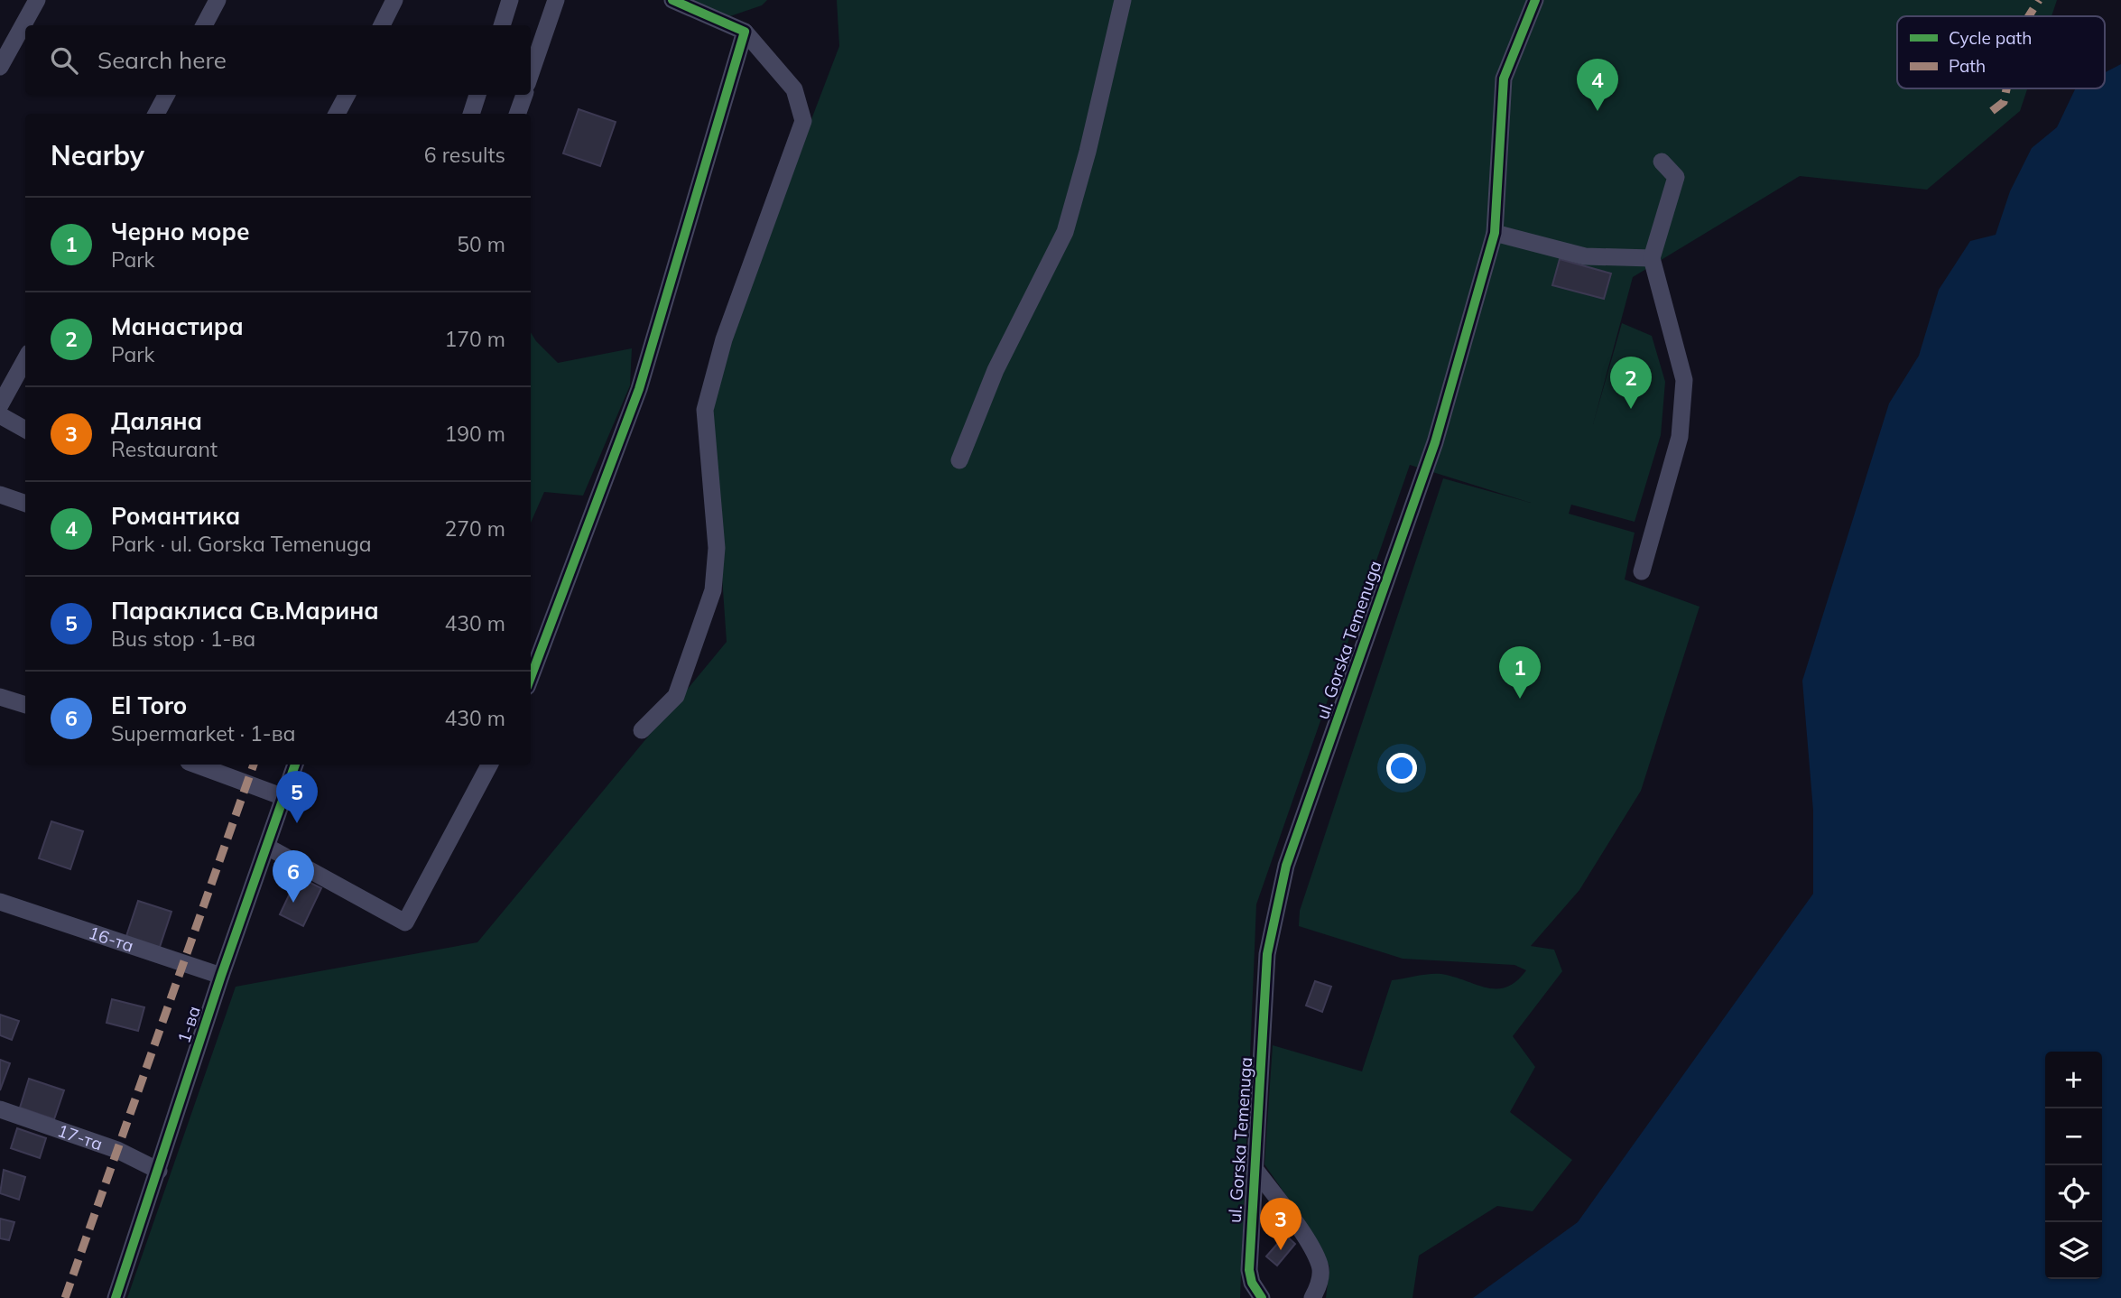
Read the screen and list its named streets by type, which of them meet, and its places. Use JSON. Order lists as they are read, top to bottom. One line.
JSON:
{"streets":{"street":["ul. Gorska Temenuga","16-та","1-ва","17-та"]},"crossings":[["16-та","1-ва"],["1-ва","17-та"]],"legend":["Cycle path","Path"],"page":{"search":"Search here","pins":["4","2","1","5","6","3"],"heading":["Nearby","6 results"],"list":[{"mark":"1","name":"Черно море","note":"Park","value":"50 m"},{"mark":"2","name":"Манастира","note":"Park","value":"170 m"},{"mark":"3","name":"Даляна","note":"Restaurant","value":"190 m"},{"mark":"4","name":"Романтика","note":"Park · ul. Gorska Temenuga","value":"270 m"},{"mark":"5","name":"Параклиса Св.Марина","note":"Bus stop · 1-ва","value":"430 m"},{"mark":"6","name":"El Toro","note":"Supermarket · 1-ва","value":"430 m"}],"map_buttons":["+","−"]}}
